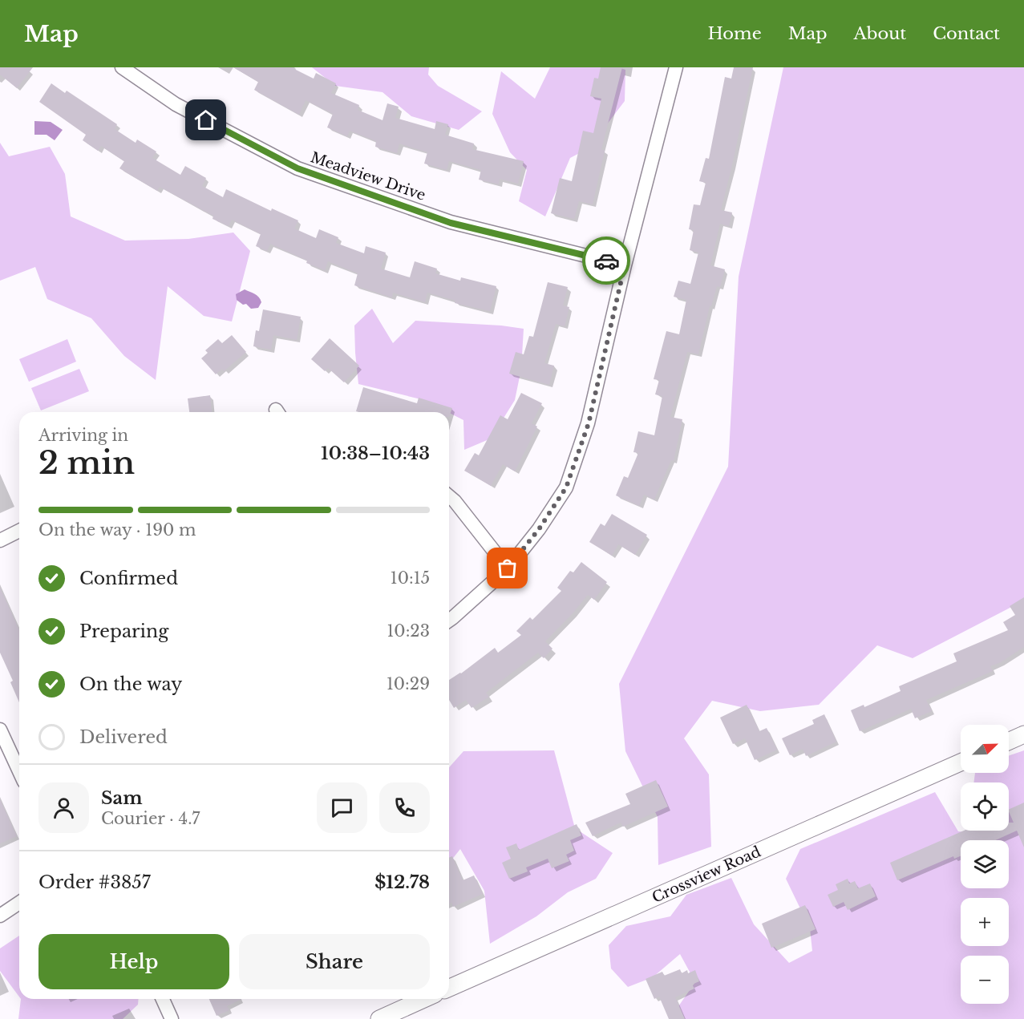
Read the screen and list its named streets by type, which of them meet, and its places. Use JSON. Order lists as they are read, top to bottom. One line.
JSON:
{"streets":{"street":["Meadview Drive","Crossview Road"]},"north":"top right","page":{"header":"Map","nav":["Home","Map","About","Contact"],"heading":["2 min","Arriving in","10:38–10:43"],"panel":["Sam","Courier · 4.7","Order #3857","$12.78"],"bar":"On the way · 190 m","list":[["Confirmed","10:15"],["Preparing","10:23"],["On the way","10:29"],"Delivered"],"map_buttons":["+","−"],"buttons":["Help","Share"]}}
